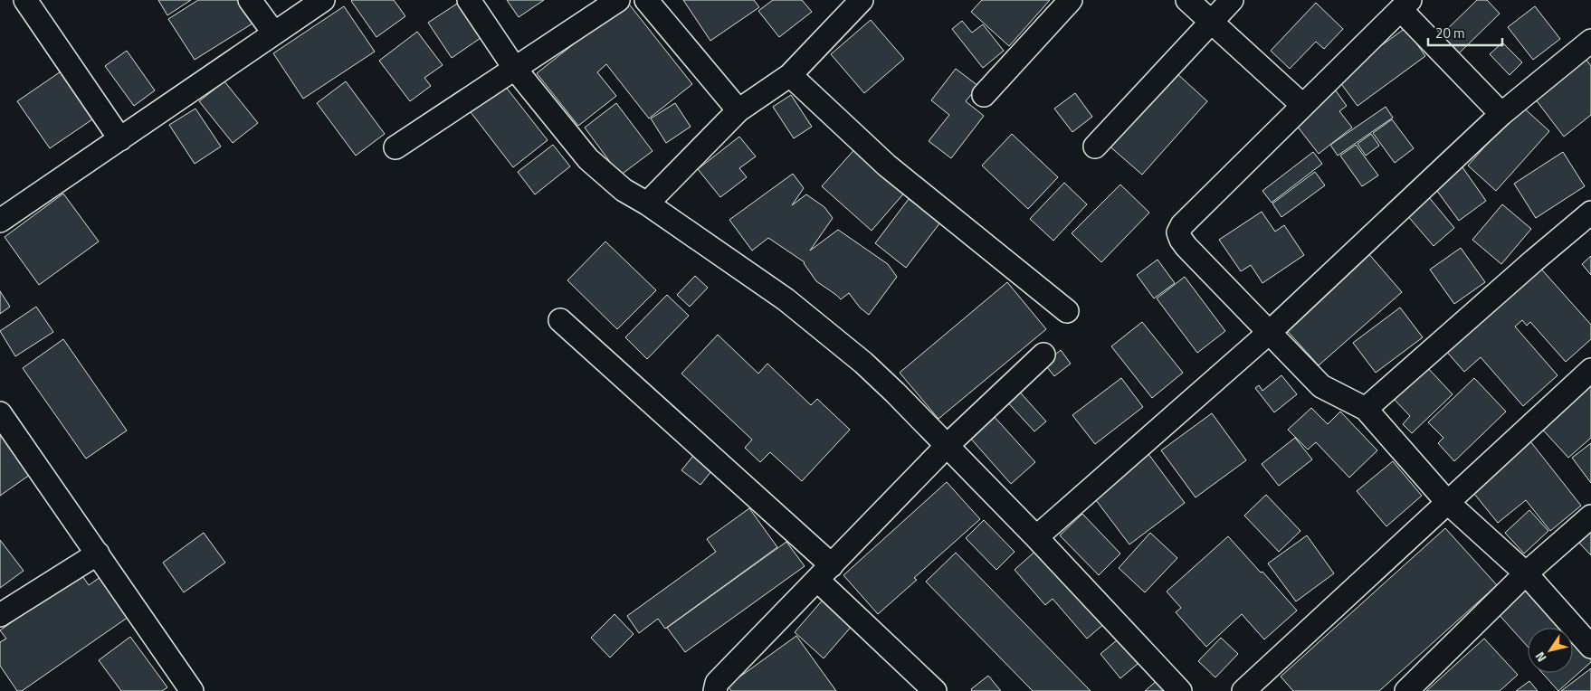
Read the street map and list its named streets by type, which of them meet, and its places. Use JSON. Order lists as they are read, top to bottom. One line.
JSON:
{"scale_bar":"20 m","north":"bottom left"}
